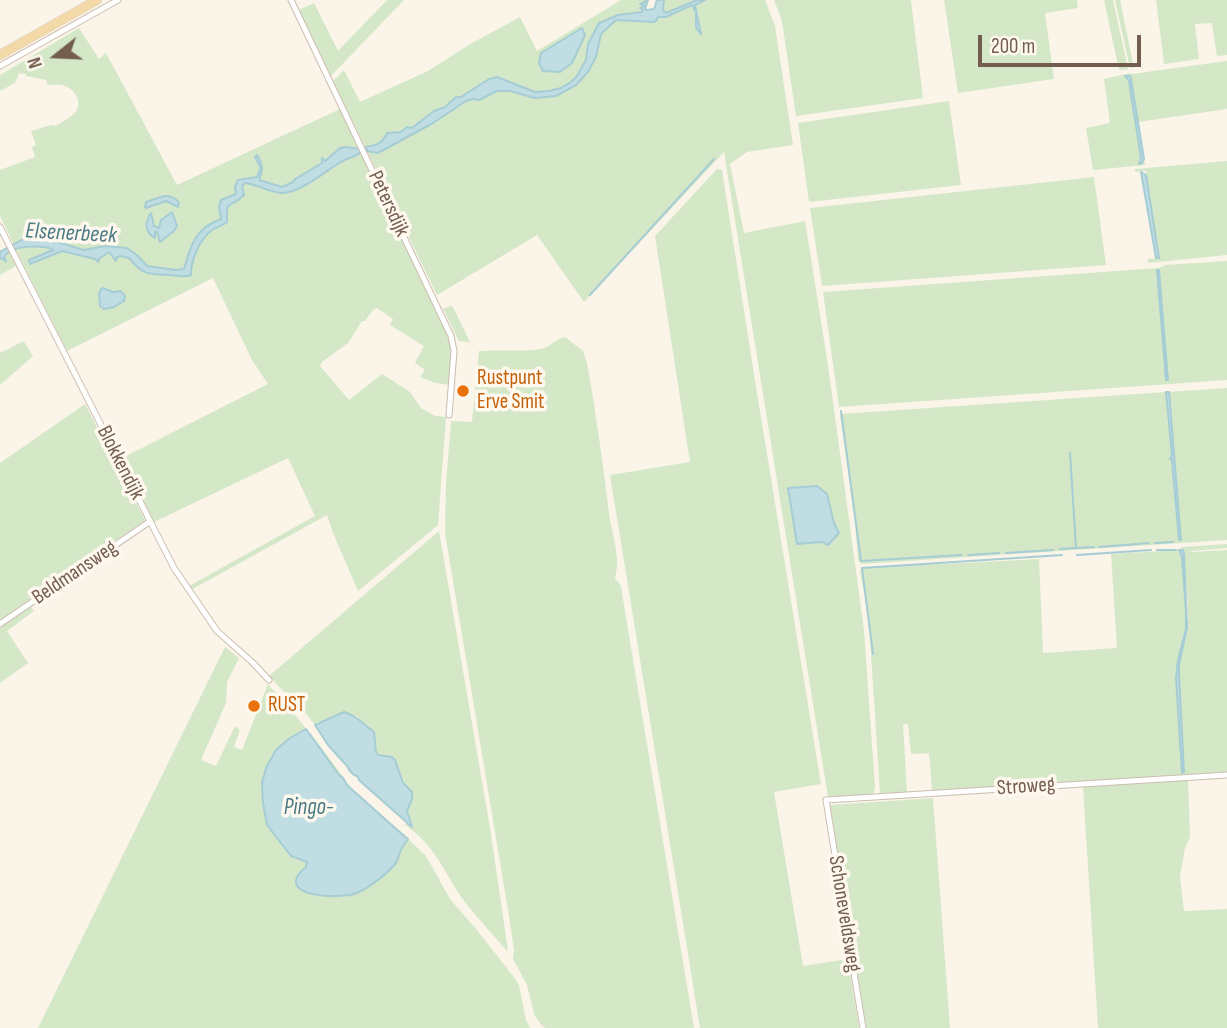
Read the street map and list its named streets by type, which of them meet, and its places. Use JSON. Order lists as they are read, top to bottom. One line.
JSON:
{"streets":{"street":["Petersdijk","Blokkendijk","Beldmansweg","Stroweg","Schoneveldsweg"]},"crossings":[["Blokkendijk","Beldmansweg"],["Stroweg","Schoneveldsweg"]],"water":["Elsenerbeek","Pingo-"],"places":["Rustpunt Erve Smit","RUST"],"scale_bar":"200 m","north":"left"}
